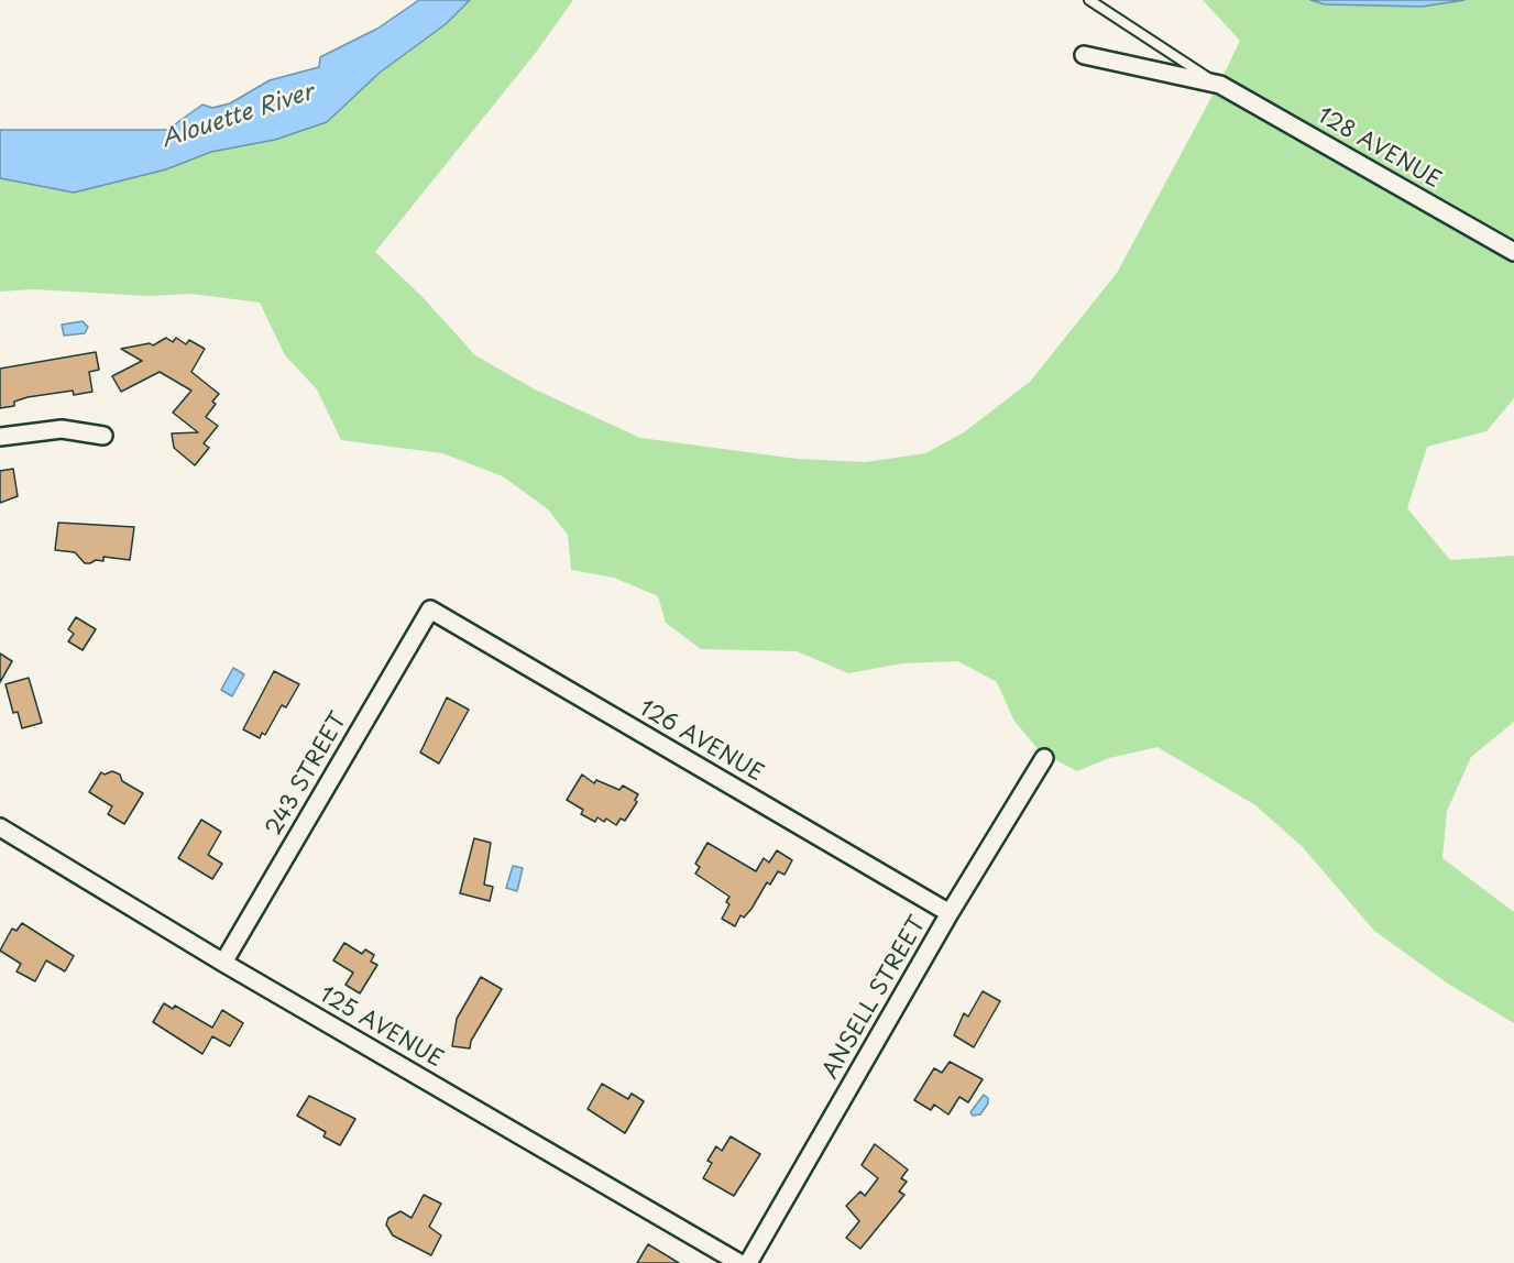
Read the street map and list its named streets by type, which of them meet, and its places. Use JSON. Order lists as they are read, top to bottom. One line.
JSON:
{"streets":{"street":["128 AVENUE","126 AVENUE","243 STREET","ANSELL STREET","125 AVENUE"]},"crossings":[["126 AVENUE","243 STREET"],["126 AVENUE","ANSELL STREET"],["243 STREET","125 AVENUE"]],"water":["Alouette River"]}
